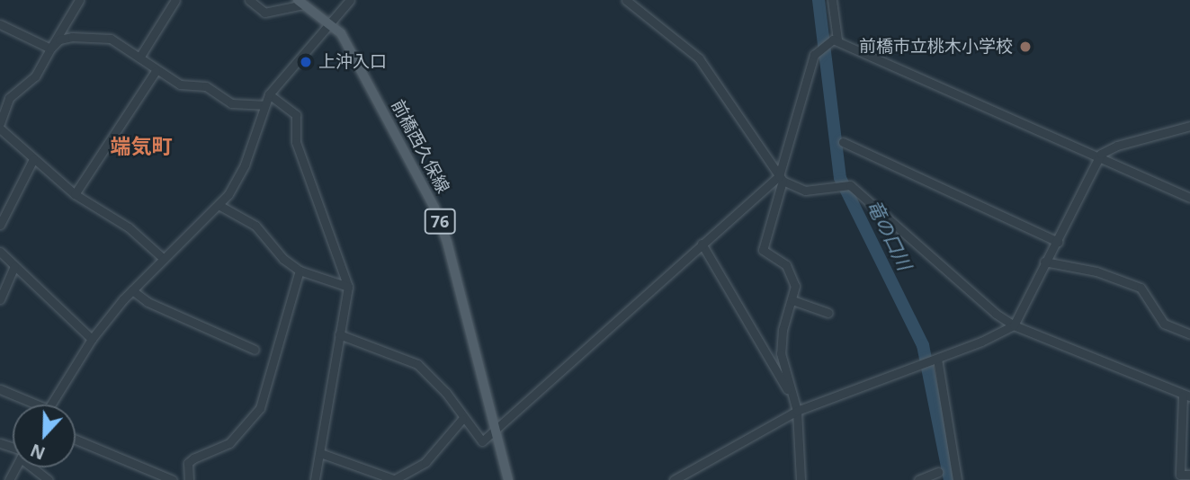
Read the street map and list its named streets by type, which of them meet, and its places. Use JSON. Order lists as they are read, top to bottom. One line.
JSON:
{"streets":{"main road":["前橋西久保線","76"]},"districts":["端気町"],"water":["竜の口川"],"places":["前橋市立桃木小学校","上沖入口"],"north":"bottom"}
